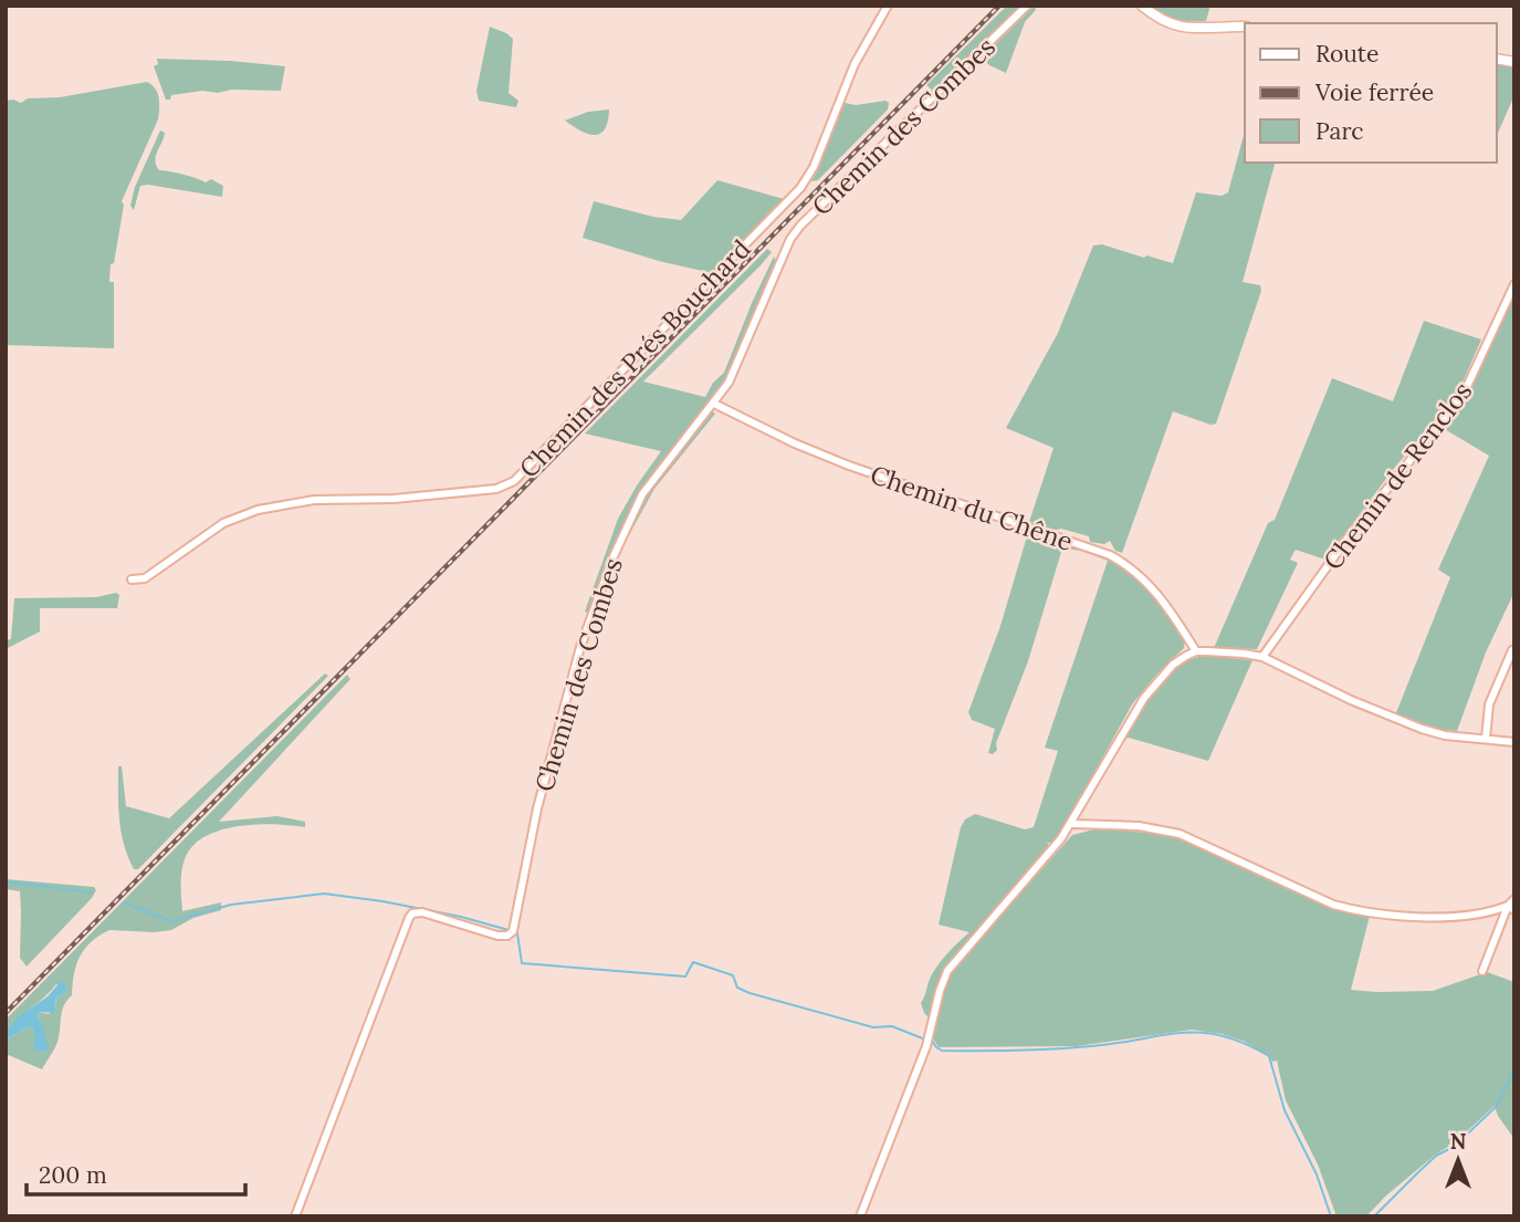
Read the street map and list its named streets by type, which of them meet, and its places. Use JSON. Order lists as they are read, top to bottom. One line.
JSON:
{"streets":{"street":["Chemin des Combes","Chemin des Prés Bouchard","Chemin de Renclos","Chemin du Chêne"]},"crossings":[["Chemin des Combes","Chemin du Chêne"]],"legend":["Route","Voie ferrée","Parc"],"scale_bar":"200 m","north":"top"}
